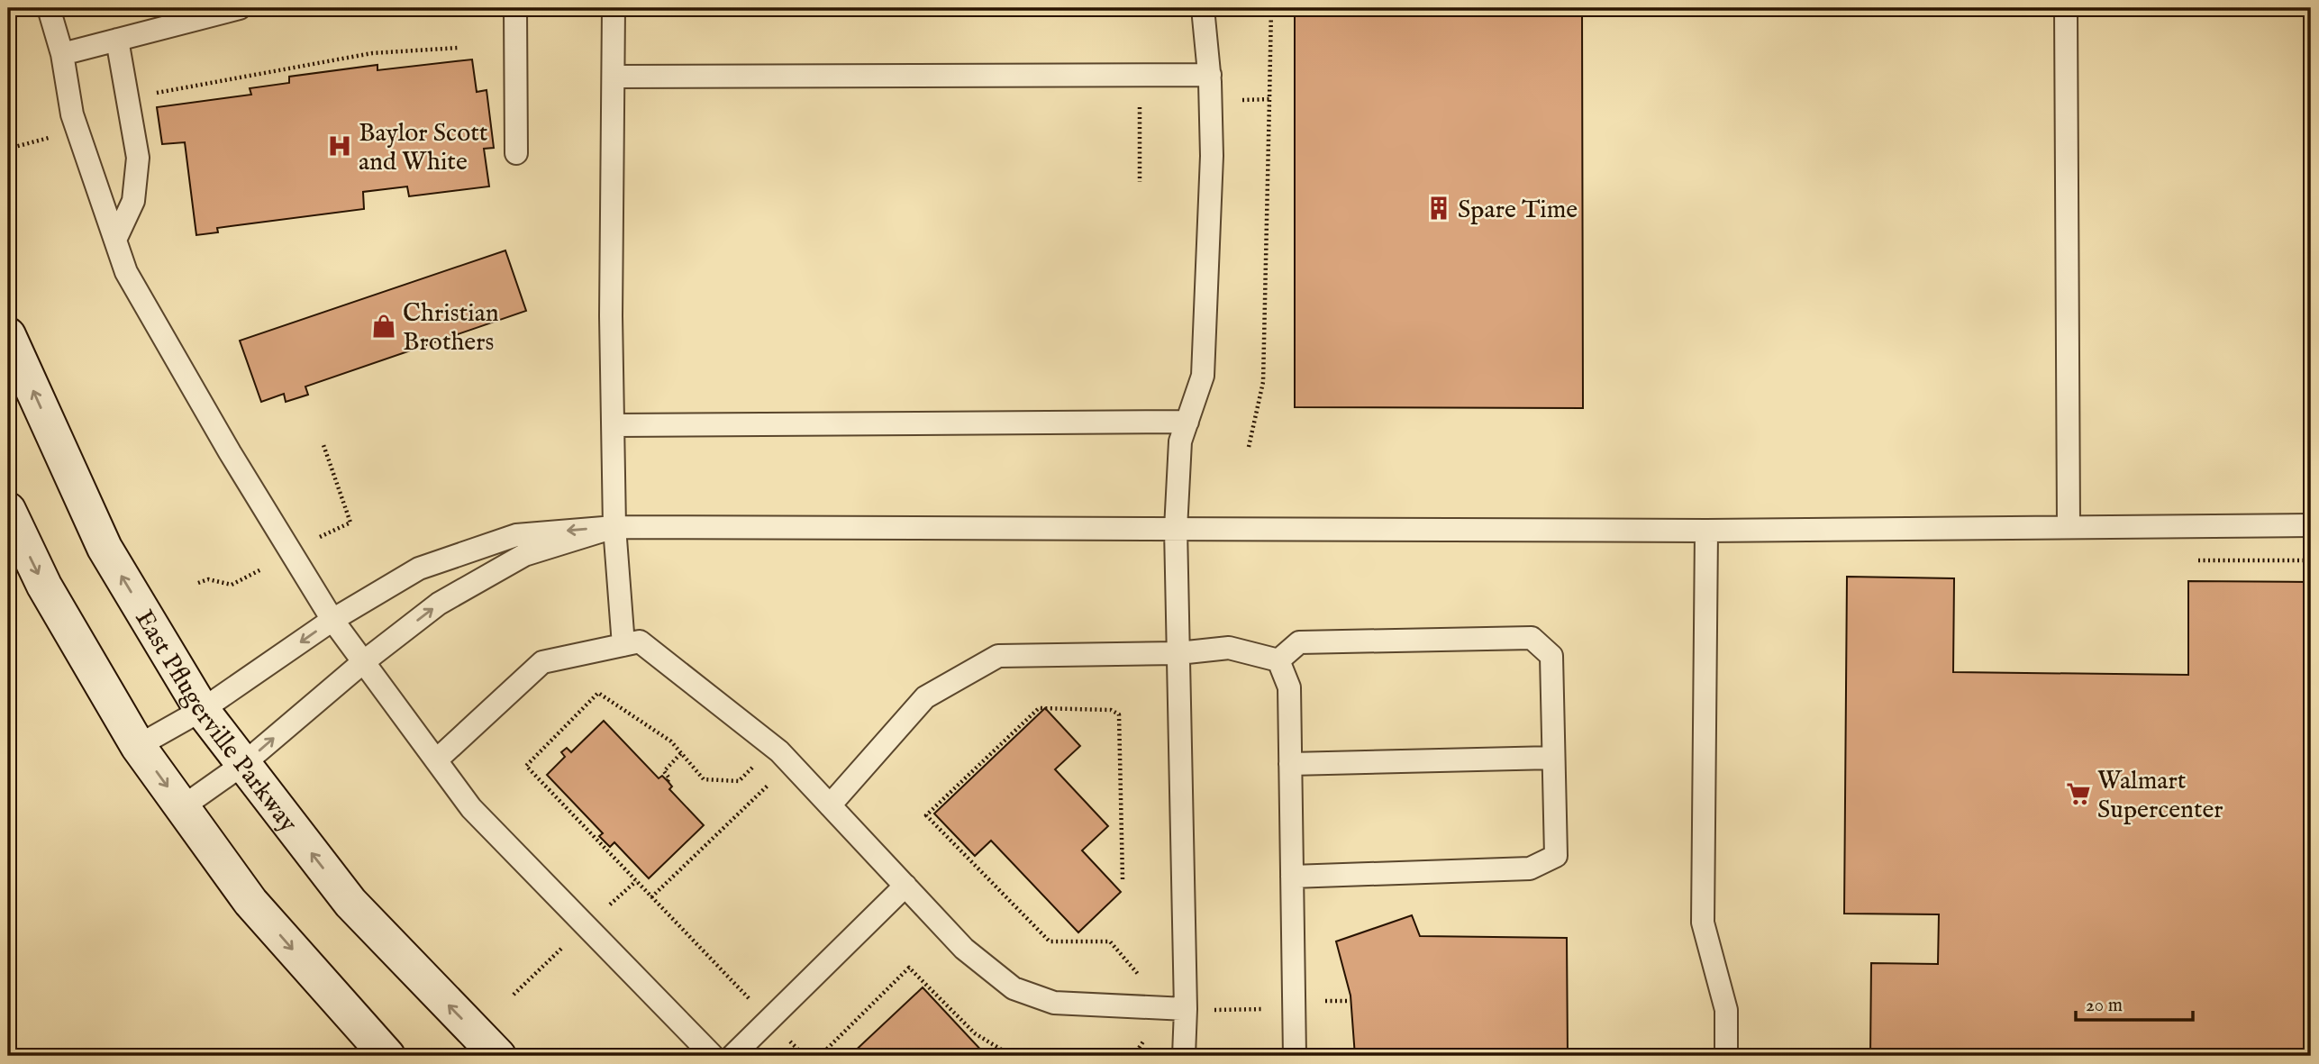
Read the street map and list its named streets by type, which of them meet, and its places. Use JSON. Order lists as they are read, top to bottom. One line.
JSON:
{"streets":{"main road":["East Pflugerville Parkway"]},"places":{"hospital":["Baylor Scott and White"],"building":["Spare Time"],"shop":["Christian Brothers"],"supermarket":["Walmart Supercenter"]},"scale_bar":"20 m"}
